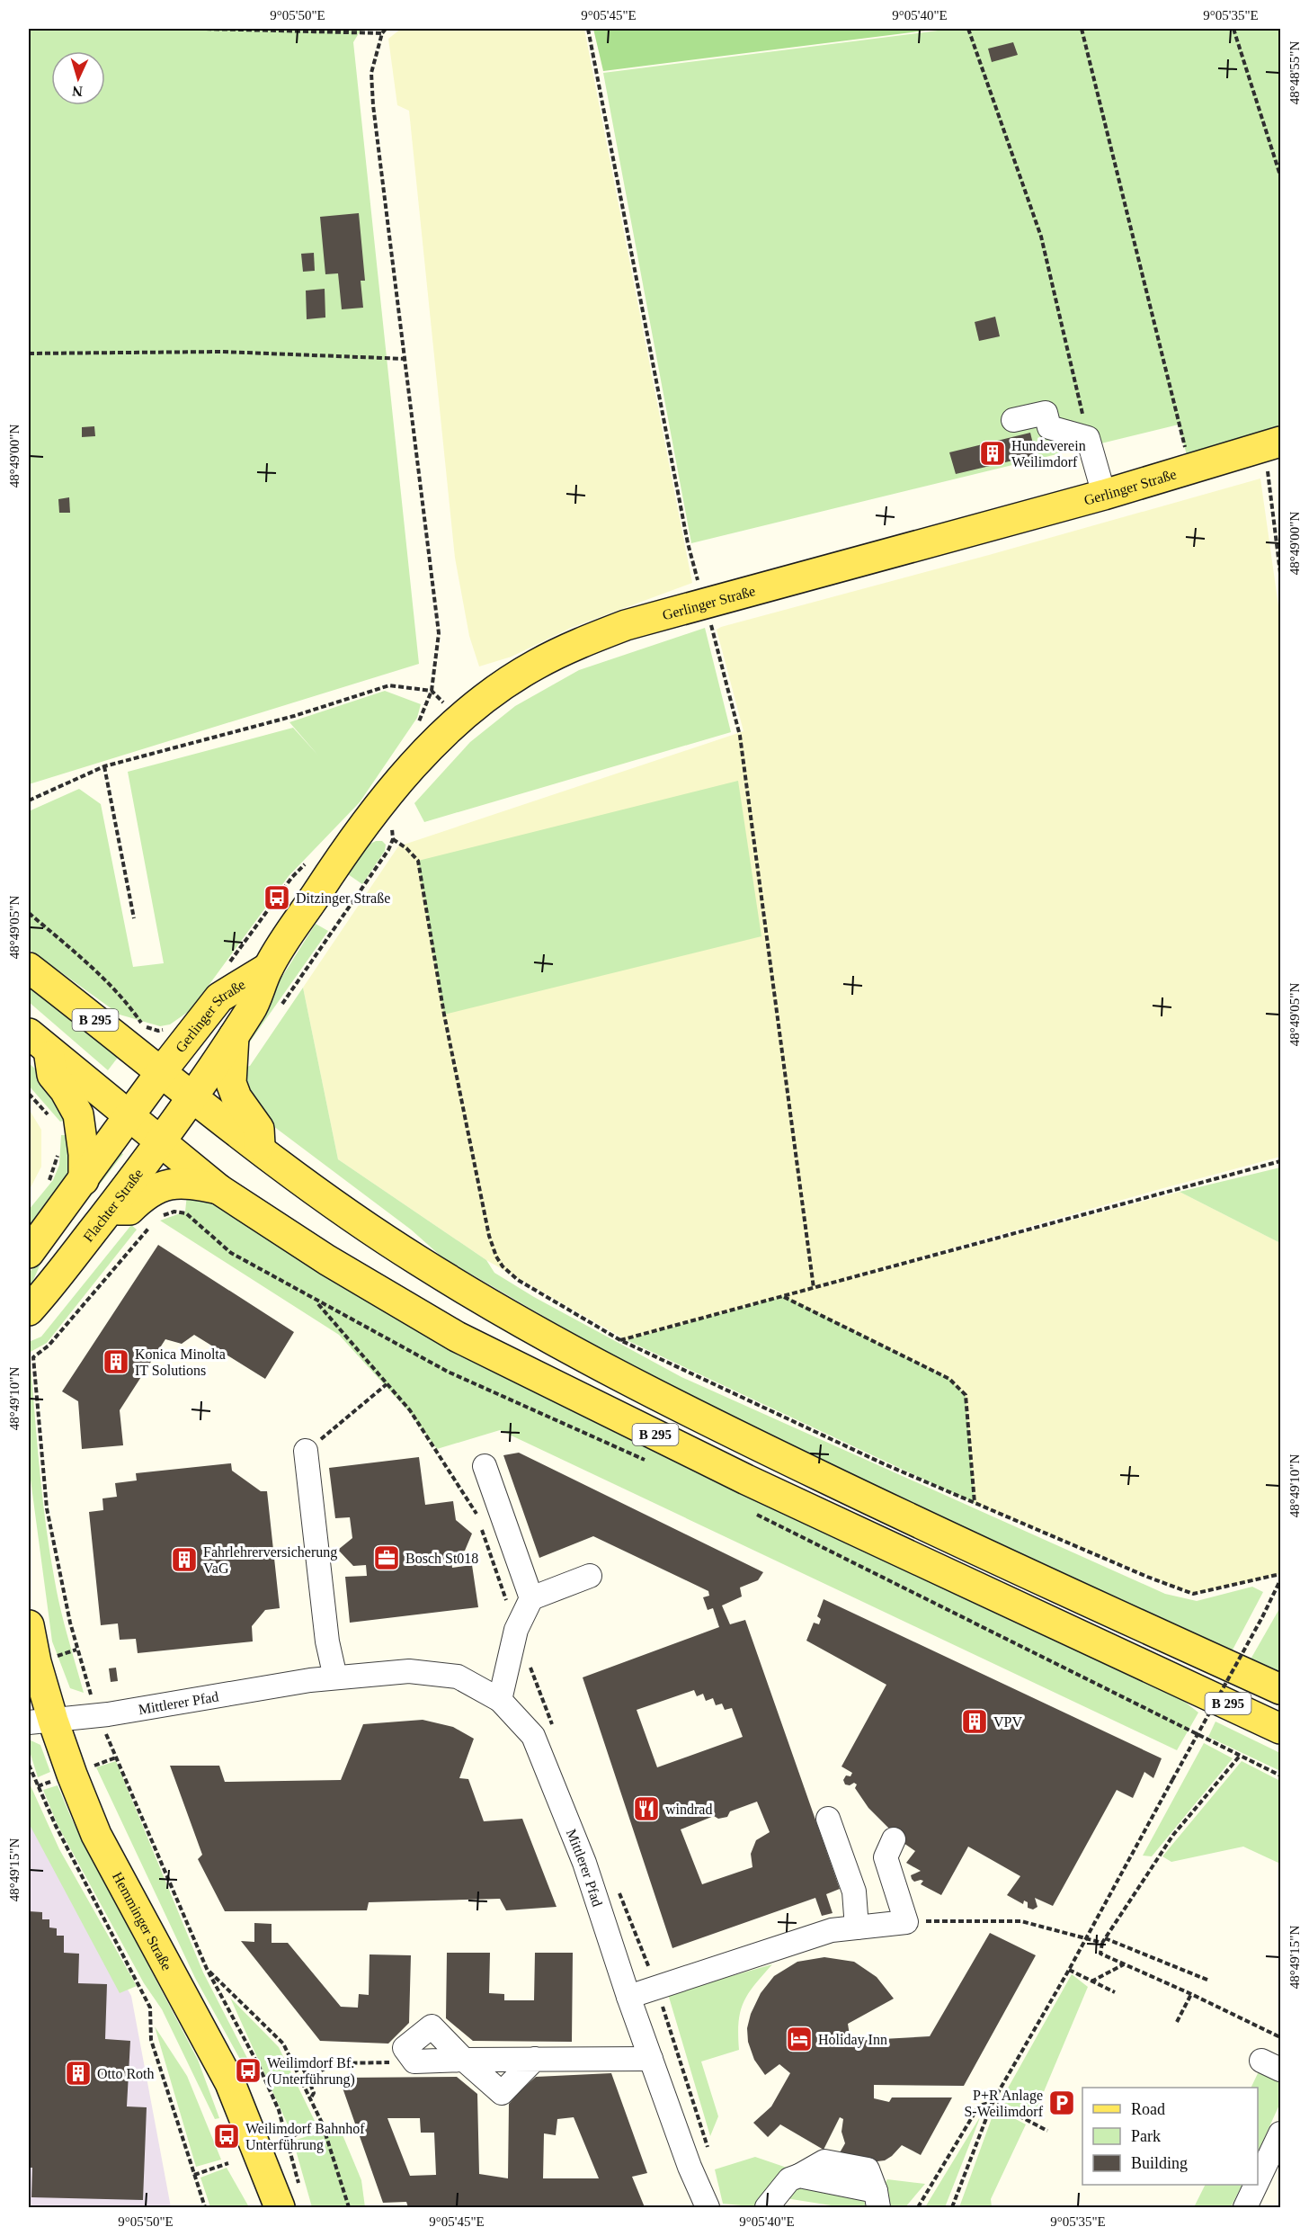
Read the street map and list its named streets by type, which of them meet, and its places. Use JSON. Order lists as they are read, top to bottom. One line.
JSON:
{"streets":{"main road":["Gerlinger Straße","B 295","Flachter Straße","Hemminger Straße"],"street":["Mittlerer Pfad"]},"crossings":[["Gerlinger Straße","B 295"],["Gerlinger Straße","Flachter Straße"],["B 295","Flachter Straße"],["Mittlerer Pfad","Hemminger Straße"]],"places":{"building":["Hundeverein Weilimdorf","Konica Minolta IT Solutions","Fahrlehrerversicherung VaG","VPV","Otto Roth"],"bus stop":["Ditzinger Straße","Weilimdorf Bf. (Unterführung)","Weilimdorf Bahnhof Unterführung"],"office":["Bosch St018"],"restaurant":["windrad"],"hotel":["Holiday Inn"],"parking":["P+R Anlage S-Weilimdorf"]},"legend":["Road","Park","Building"],"north":"bottom","coordinates":["9°05'50\"E","9°05'45\"E","9°05'40\"E","9°05'35\"E","48°48'55\"N","48°49'00\"N","48°49'05\"N","48°49'10\"N","48°49'15\"N"]}
